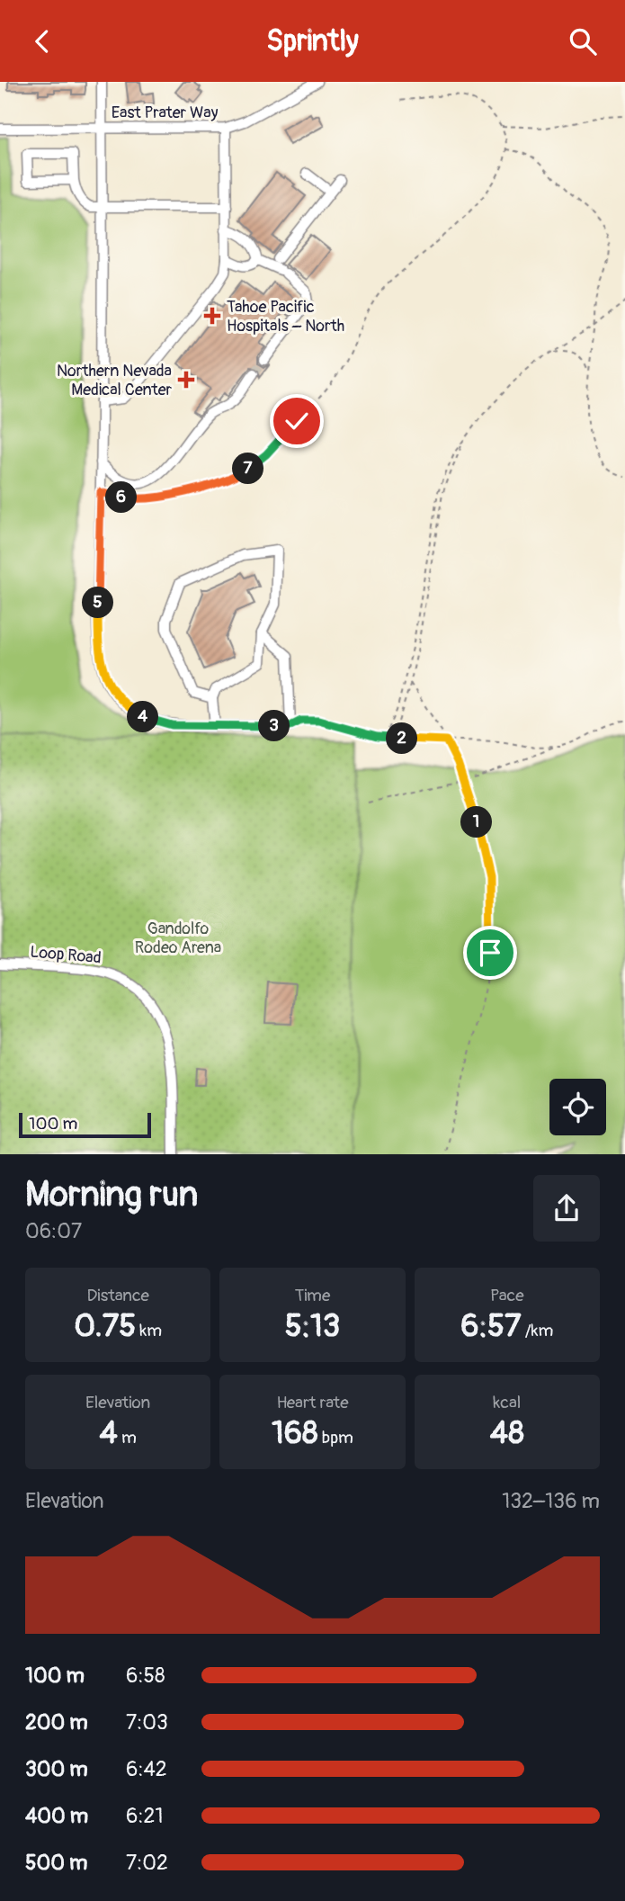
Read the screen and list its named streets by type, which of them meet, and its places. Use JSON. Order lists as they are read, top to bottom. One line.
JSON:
{"streets":{"street":["East Prater Way","Loop Road"]},"parks":["Gandolfo Rodeo Arena"],"places":{"health":["Tahoe Pacific Hospitals – North","Northern Nevada Medical Center"]},"scale_bar":"100 m","page":{"header":"Sprintly","pins":["7","6","5","4","3","2","1"],"scale":"100 m","heading":["Morning run","06:07"],"stats":[["Distance","0.75 km"],["Time","5:13"],["Pace","6:57 /km"],["Elevation","4 m"],["Heart rate","168 bpm"],["kcal","48"]],"chart":["Elevation","132–136 m"],"list":[{"name":"100 m","note":"6:58"},{"name":"200 m","note":"7:03"},{"name":"300 m","note":"6:42"},{"name":"400 m","note":"6:21"},{"name":"500 m","note":"7:02"}]}}
